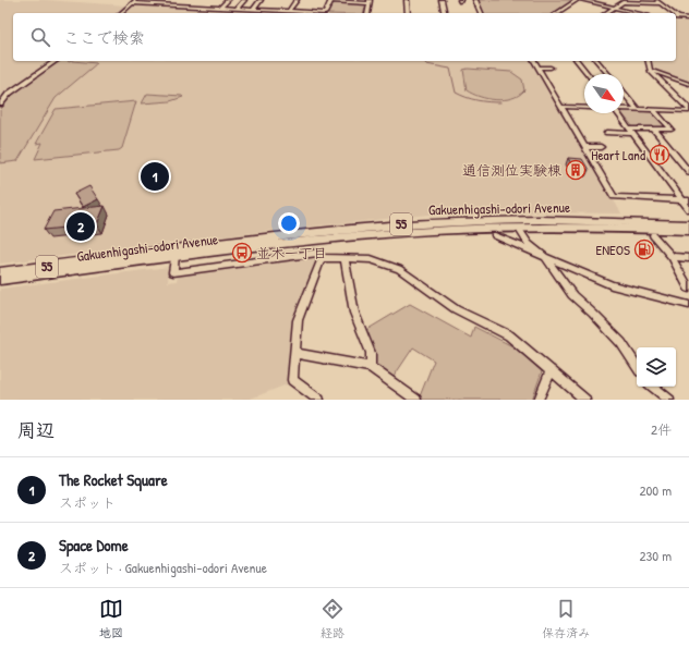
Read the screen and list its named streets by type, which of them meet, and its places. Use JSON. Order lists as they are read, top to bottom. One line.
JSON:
{"streets":{"main road":["Gakuenhigashi-odori Avenue","55"]},"places":{"restaurant":["Heart Land"],"building":["通信測位実験棟"],"fuel station":["ENEOS"],"bus stop":["並木一丁目"]},"north":"bottom right","page":{"search":"ここで検索","pins":["1","2"],"heading":["周辺","2件"],"list":[{"mark":"1","name":"The Rocket Square","note":"スポット","value":"200 m"},{"mark":"2","name":"Space Dome","note":"スポット · Gakuenhigashi-odori Avenue","value":"230 m"}],"nav":["地図","経路","保存済み"]}}
